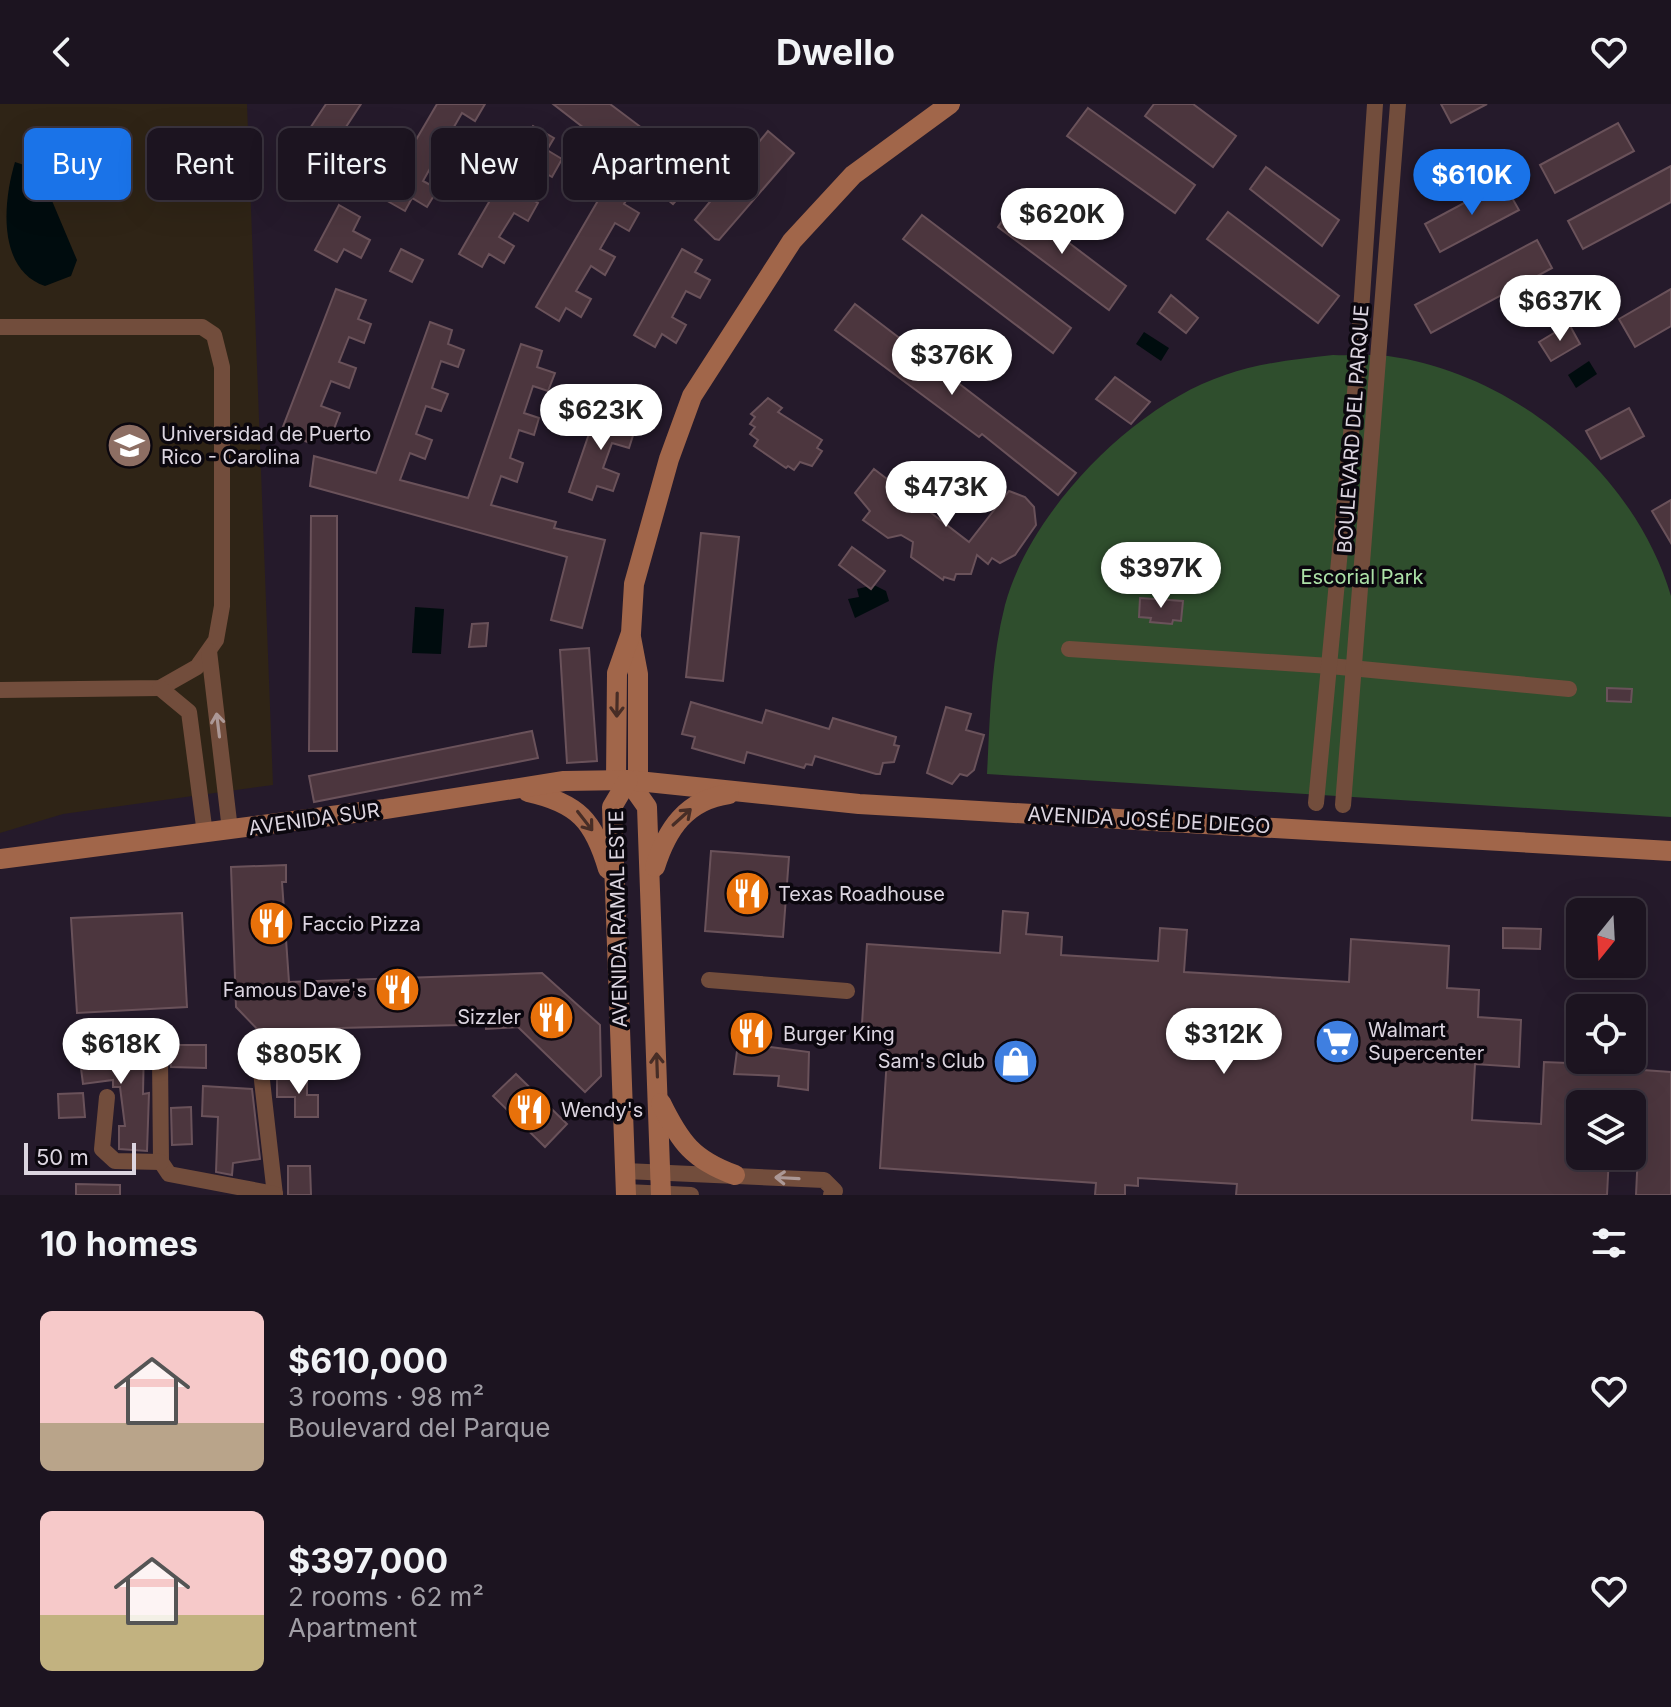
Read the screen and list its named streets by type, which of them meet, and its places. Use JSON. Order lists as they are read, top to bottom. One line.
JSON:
{"streets":{"street":["BOULEVARD DEL PARQUE","AVENIDA SUR","AVENIDA JOSÉ DE DIEGO","AVENIDA RAMAL ESTE"]},"crossings":[["AVENIDA SUR","AVENIDA JOSÉ DE DIEGO"],["AVENIDA SUR","AVENIDA RAMAL ESTE"],["AVENIDA JOSÉ DE DIEGO","AVENIDA RAMAL ESTE"]],"parks":["Escorial Park"],"places":{"school or university":["Universidad de Puerto Rico - Carolina"],"restaurant":["Texas Roadhouse","Faccio Pizza","Famous Dave's","Sizzler","Burger King","Wendy's"],"supermarket":["Walmart Supercenter"],"shop":["Sam's Club"]},"scale_bar":"50 m","north":"bottom","page":{"header":"Dwello","chip":["Buy","Rent","Filters","New","Apartment"],"price":["$610K","$620K","$637K","$376K","$623K","$473K","$397K","$312K","$618K","$805K"],"scale":"50 m","heading":"10 homes","list":[{"name":"$610,000","note":"3 rooms · 98 m² · Boulevard del Parque"},{"name":"$397,000","note":"2 rooms · 62 m² · Apartment"}]}}
